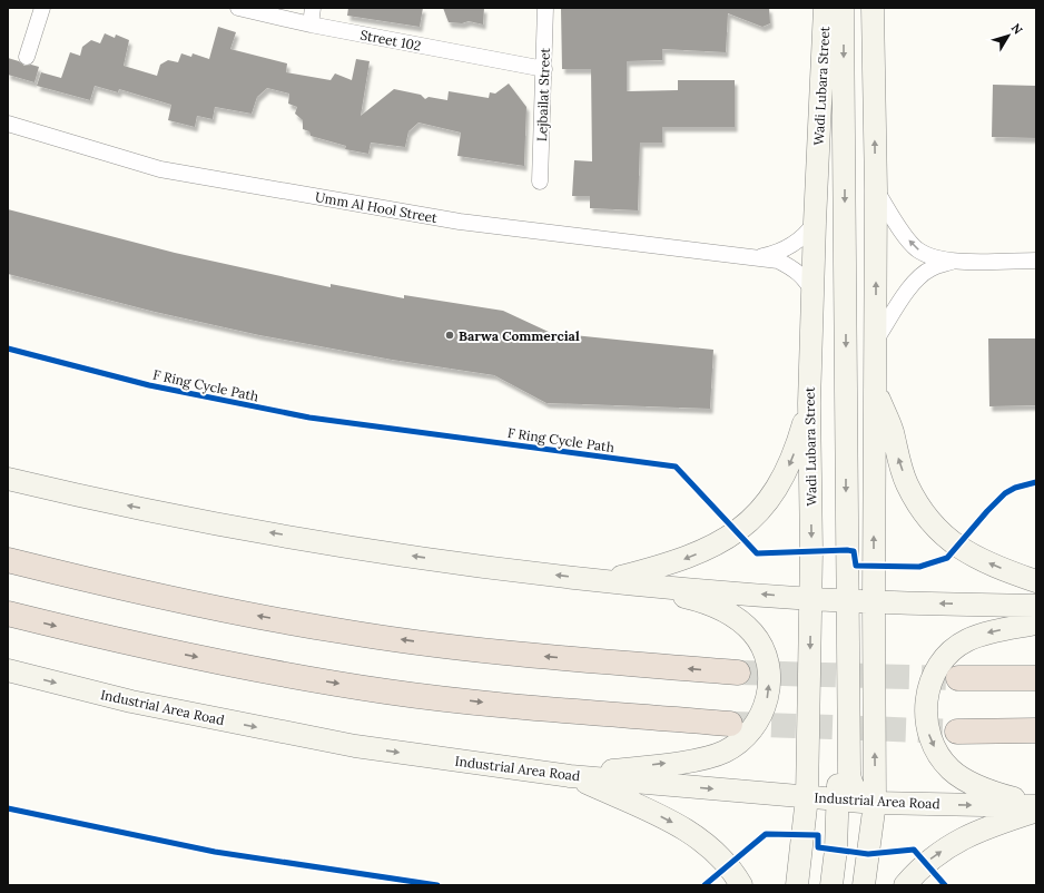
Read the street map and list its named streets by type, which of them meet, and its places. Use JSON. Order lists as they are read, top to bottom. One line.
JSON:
{"streets":{"street":["Street 102","Wadi Lubara Street","Lejbailat Street","Umm Al Hool Street","Industrial Area Road"],"cycle path":["F Ring Cycle Path"]},"crossings":[["Street 102","Lejbailat Street"],["Wadi Lubara Street","Umm Al Hool Street"],["Wadi Lubara Street","Industrial Area Road"]],"places":["Barwa Commercial"],"north":"top right"}
